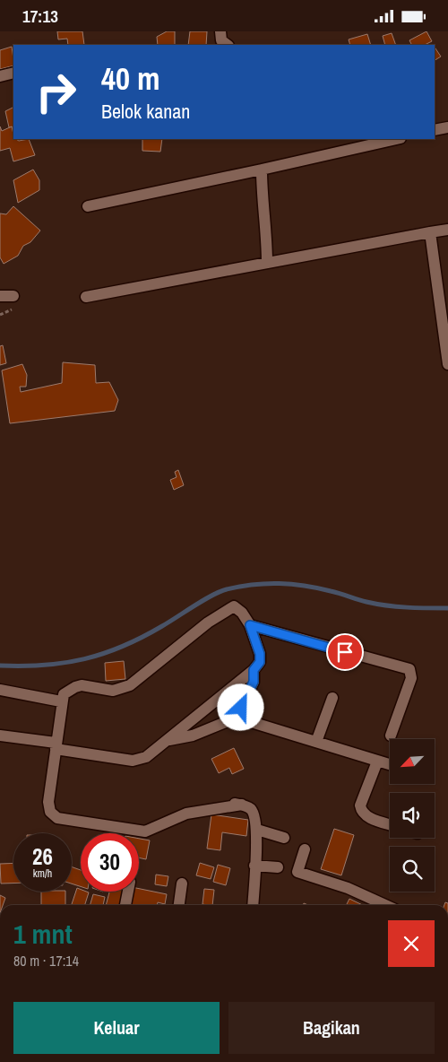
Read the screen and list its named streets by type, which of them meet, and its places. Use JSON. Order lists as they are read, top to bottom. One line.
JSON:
{"north":"bottom left","page":{"status":"17:13","turn":["40 m","Belok kanan"],"speed":"26 km/h","limit":"30","heading":["1 mnt","80 m · 17:14"],"buttons":["Keluar","Bagikan"]}}
